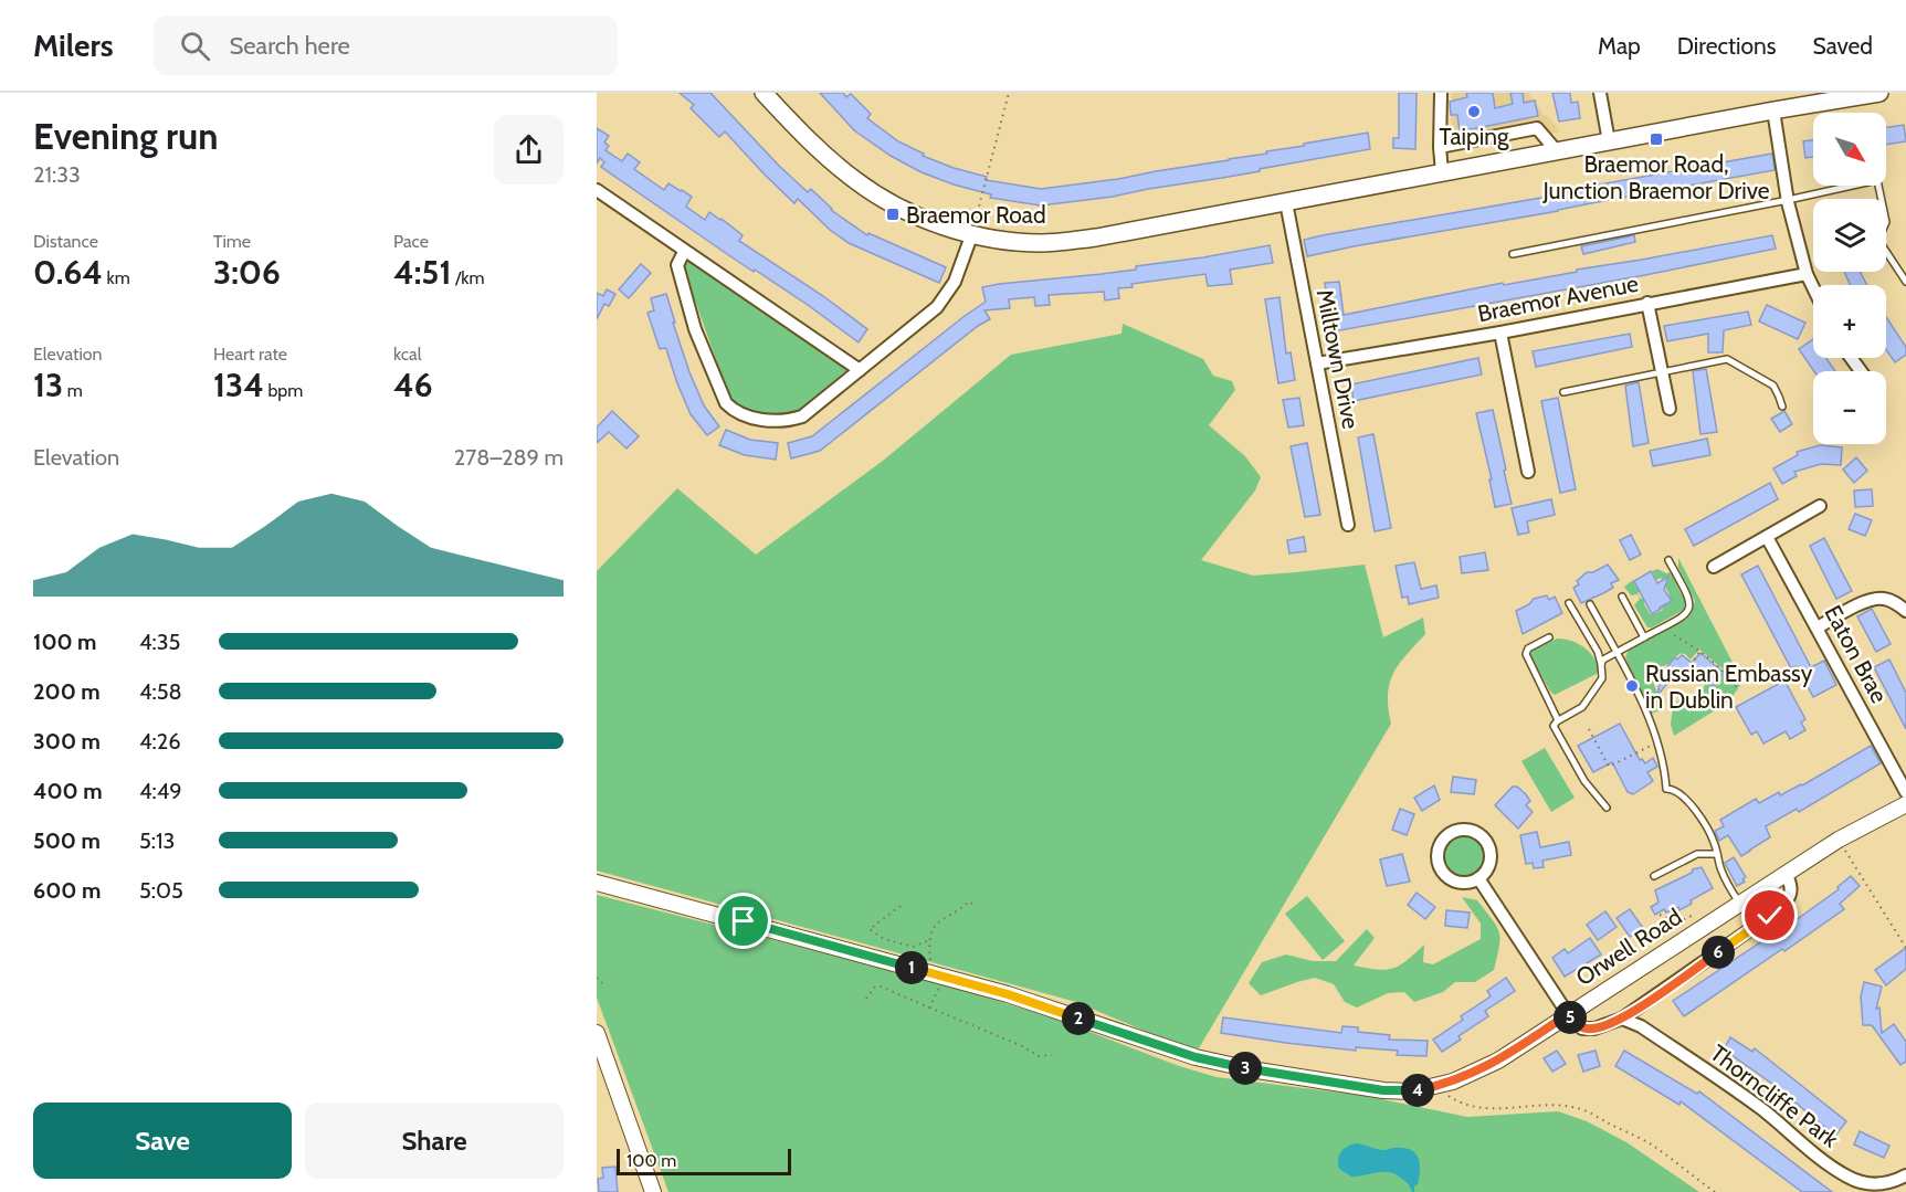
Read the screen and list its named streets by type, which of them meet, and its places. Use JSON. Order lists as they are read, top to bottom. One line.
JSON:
{"streets":{"street":["Braemor Avenue","Milltown Drive","Eaton Brae","Orwell Road","Thorncliffe Park"]},"crossings":[["Braemor Avenue","Milltown Drive"]],"places":{"other":["Taiping","Russian Embassy in Dublin"],"transit":["Braemor Road, Junction Braemor Drive","Braemor Road"]},"scale_bar":"100 m","north":"bottom right","page":{"header":"Milers","search":"Search here","nav":["Map","Directions","Saved"],"heading":["Evening run","21:33"],"map_buttons":["+","−"],"stats":[["Distance","0.64 km"],["Time","3:06"],["Pace","4:51 /km"],["Elevation","13 m"],["Heart rate","134 bpm"],["kcal","46"]],"chart":["Elevation","278–289 m"],"list":[{"name":"100 m","note":"4:35"},{"name":"200 m","note":"4:58"},{"name":"300 m","note":"4:26"},{"name":"400 m","note":"4:49"},{"name":"500 m","note":"5:13"},{"name":"600 m","note":"5:05"}],"pins":["6","1","5","2","3","4"],"buttons":["Save","Share"],"scale":"100 m"}}
